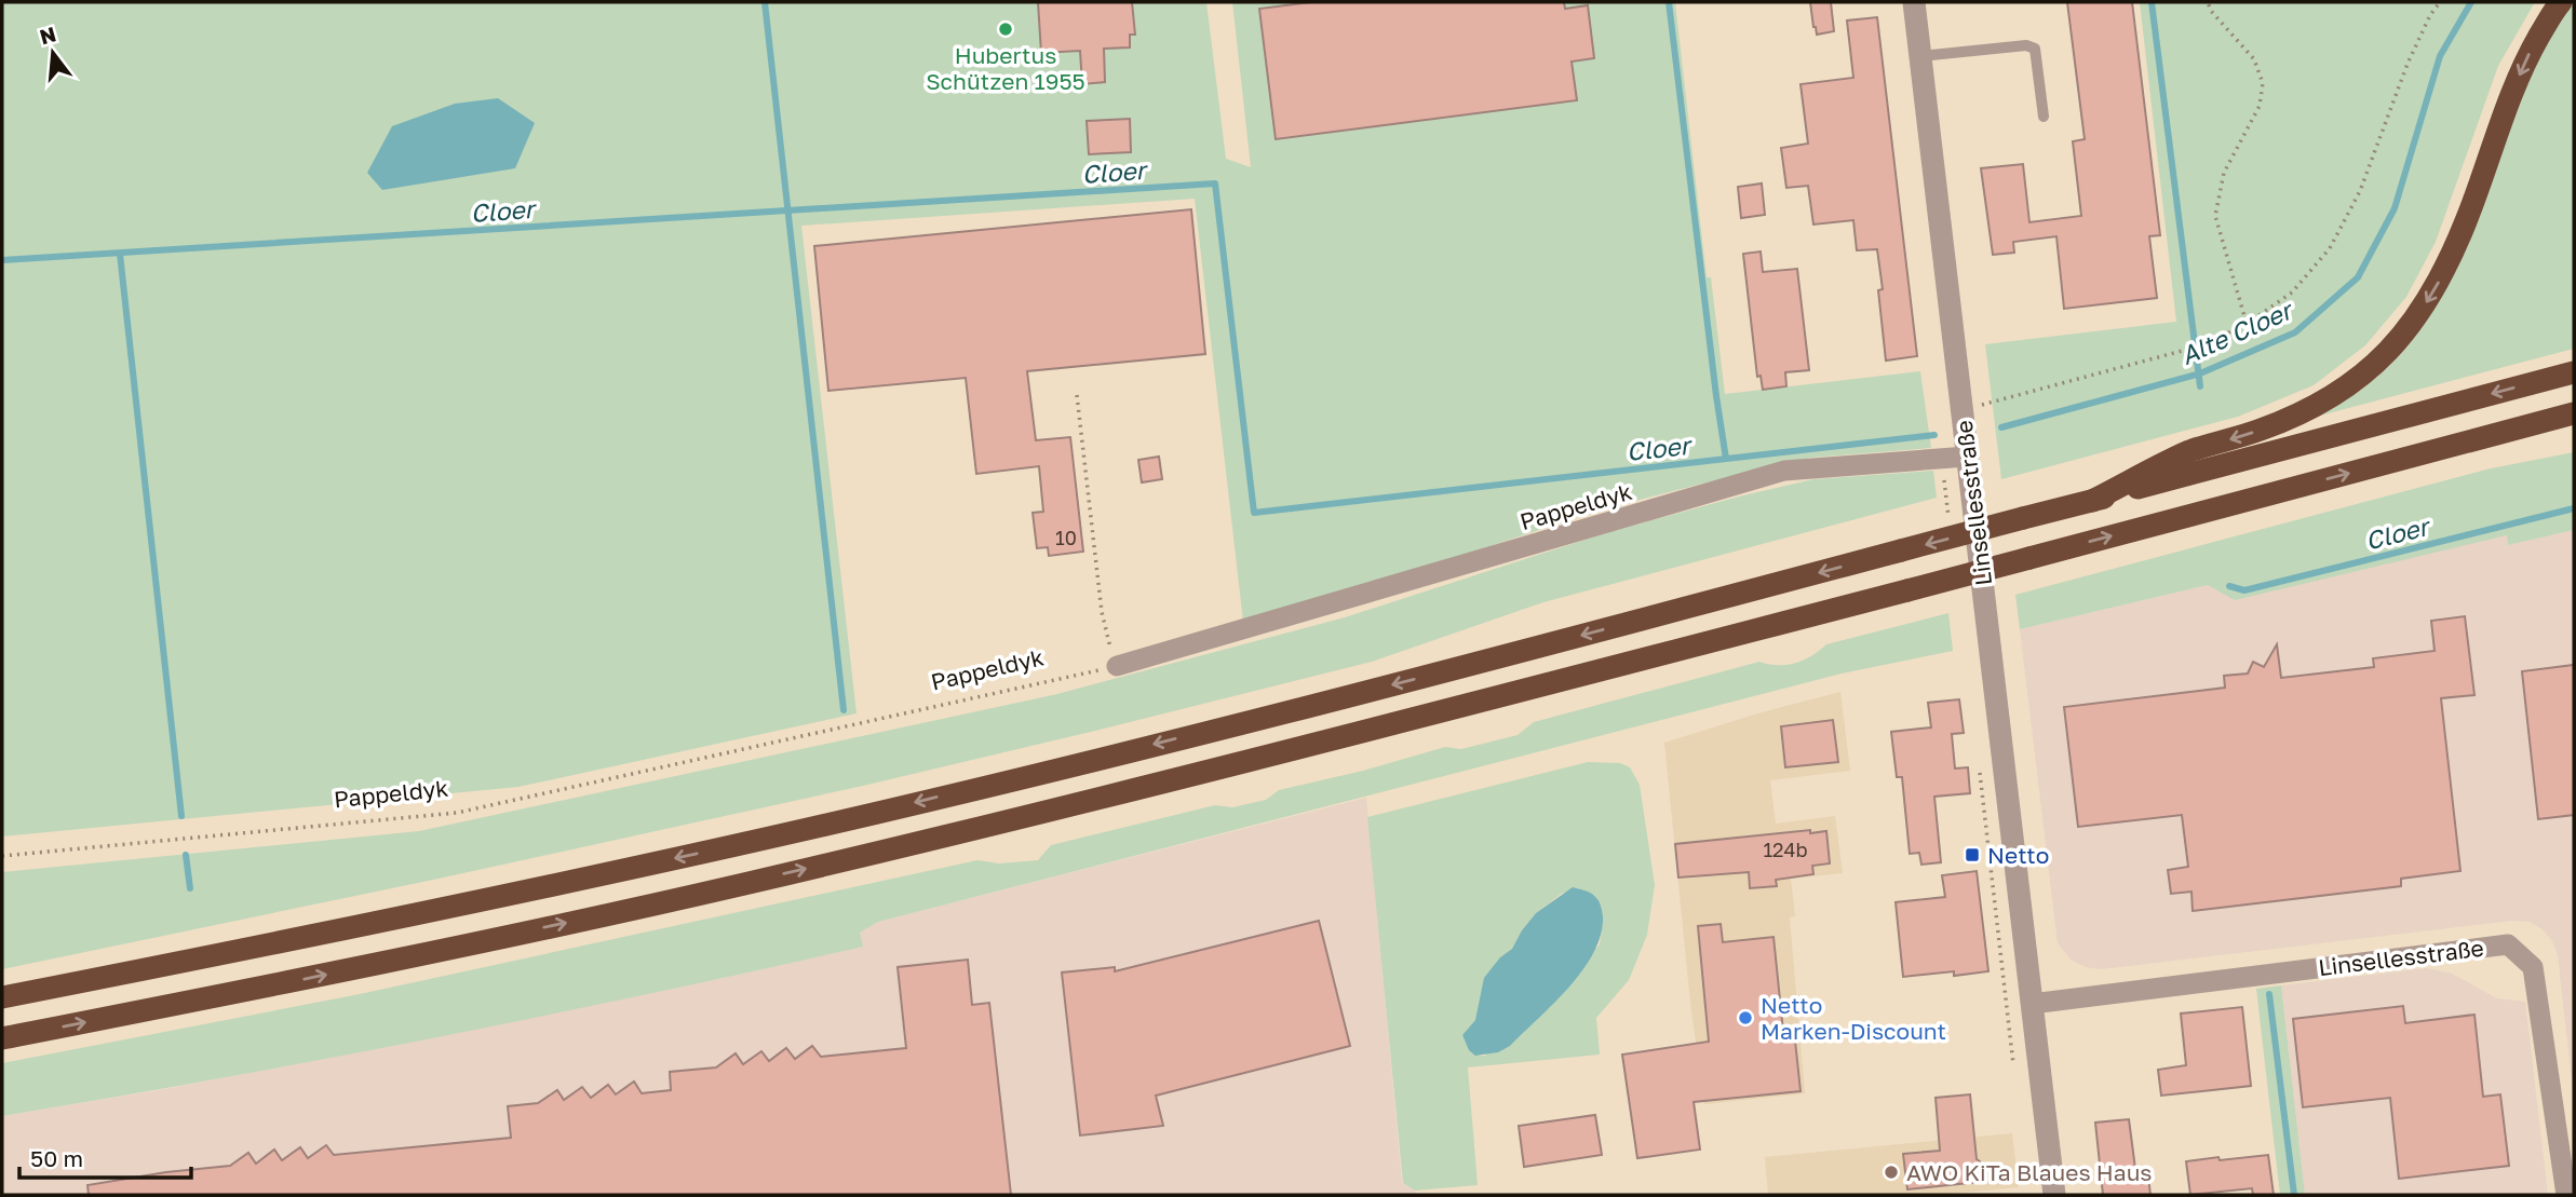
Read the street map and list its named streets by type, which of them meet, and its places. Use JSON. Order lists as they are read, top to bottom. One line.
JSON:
{"streets":{"street":["Linsellesstraße","Pappeldyk"]},"crossings":[["Linsellesstraße","Pappeldyk"]],"water":["Cloer","Alte Cloer"],"places":{"other":["Hubertus Schützen 1955","Netto Marken-Discount","AWO KiTa Blaues Haus"],"transit":["Netto"]},"house_numbers":["10","124b"],"scale_bar":"50 m","north":"top"}
